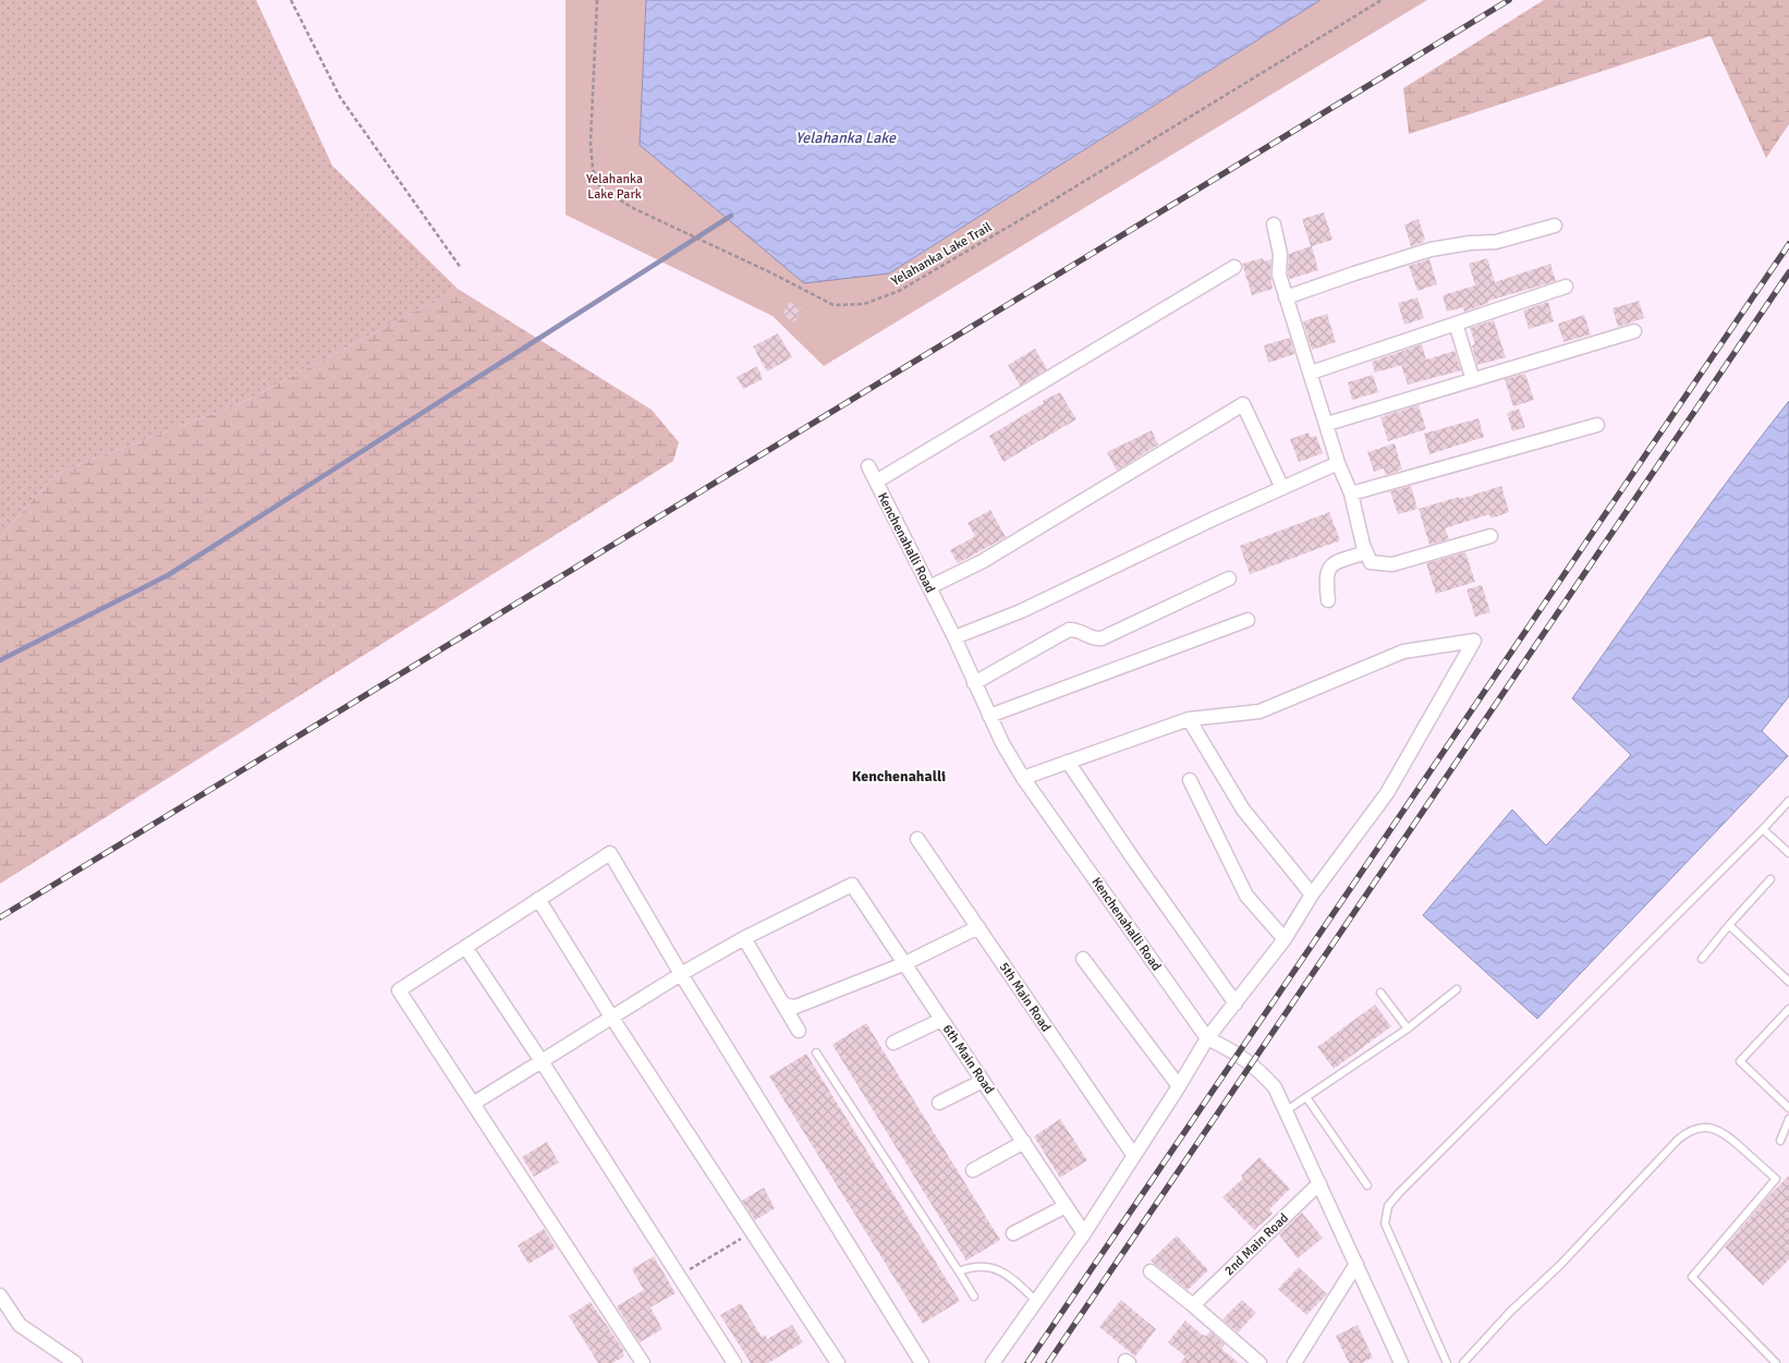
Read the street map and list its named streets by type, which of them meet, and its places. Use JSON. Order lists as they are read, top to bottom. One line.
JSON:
{"streets":{"street":["Kenchenahalli Road","5th Main Road","6th Main Road","2nd Main Road"],"path":["Yelahanka Lake Trail"]},"crossings":[["Kenchenahalli Road","2nd Main Road"]],"districts":["Kenchenahalli"],"water":["Yelahanka Lake"],"parks":["Yelahanka Lake Park"]}
